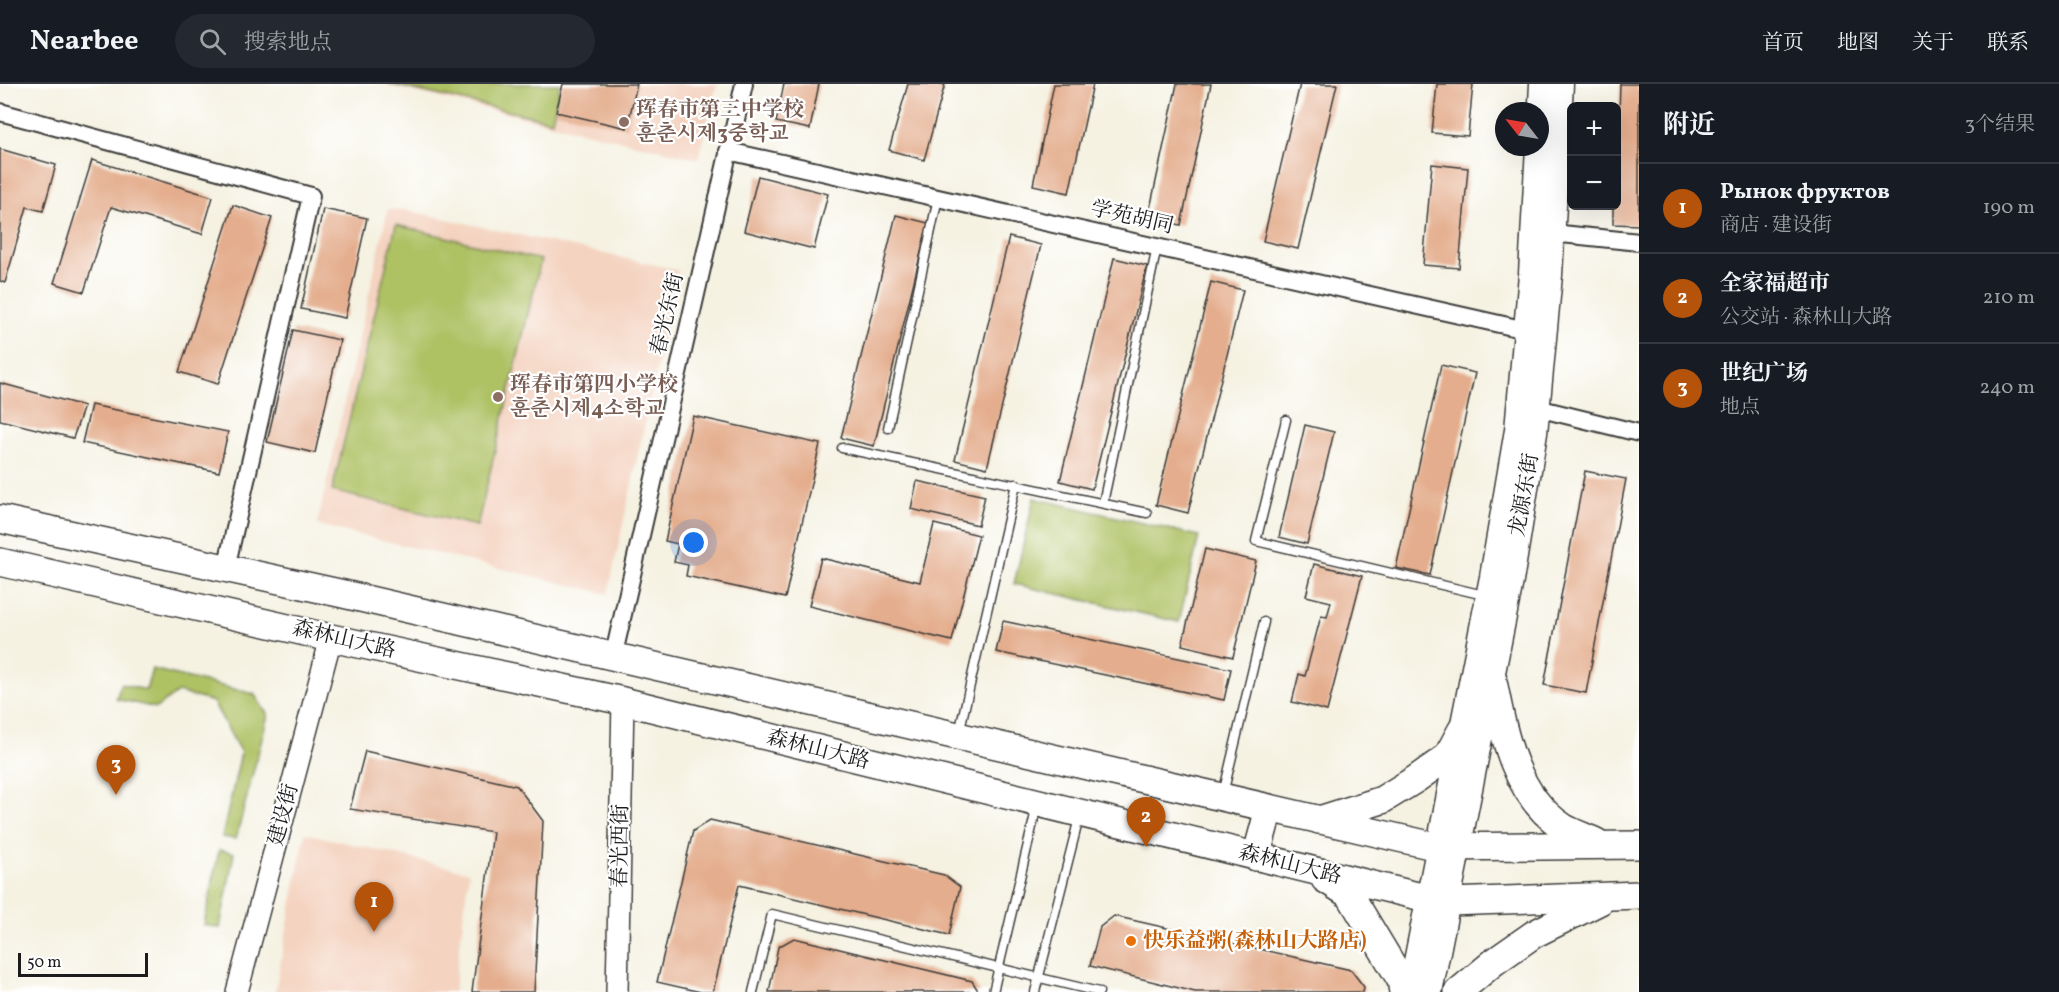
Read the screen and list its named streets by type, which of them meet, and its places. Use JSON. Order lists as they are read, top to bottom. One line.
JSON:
{"streets":{"main road":["龙源东街","森林山大路"],"street":["学苑胡同","春光东街","建设街","春光西街"]},"crossings":[["学苑胡同","春光东街"],["学苑胡同","龙源东街"],["春光东街","森林山大路"],["龙源东街","森林山大路"],["森林山大路","建设街"],["森林山大路","春光西街"]],"places":["珲春市第三中学校 훈춘시제3중학교","珲春市第四小学校 훈춘시제4소학교","快乐益粥(森林山大路店)"],"scale_bar":"50 m","north":"top left","page":{"header":"Nearbee","search":"搜索地点","nav":["首页","地图","关于","联系"],"heading":["附近","3个结果"],"map_buttons":["+","−"],"list":[{"mark":"1","name":"Рынок фруктов","note":"商店 · 建设街","value":"190 m"},{"mark":"2","name":"全家福超市","note":"公交站 · 森林山大路","value":"210 m"},{"mark":"3","name":"世纪广场","note":"地点","value":"240 m"}],"pins":["3","2","1"],"scale":"50 m"}}
